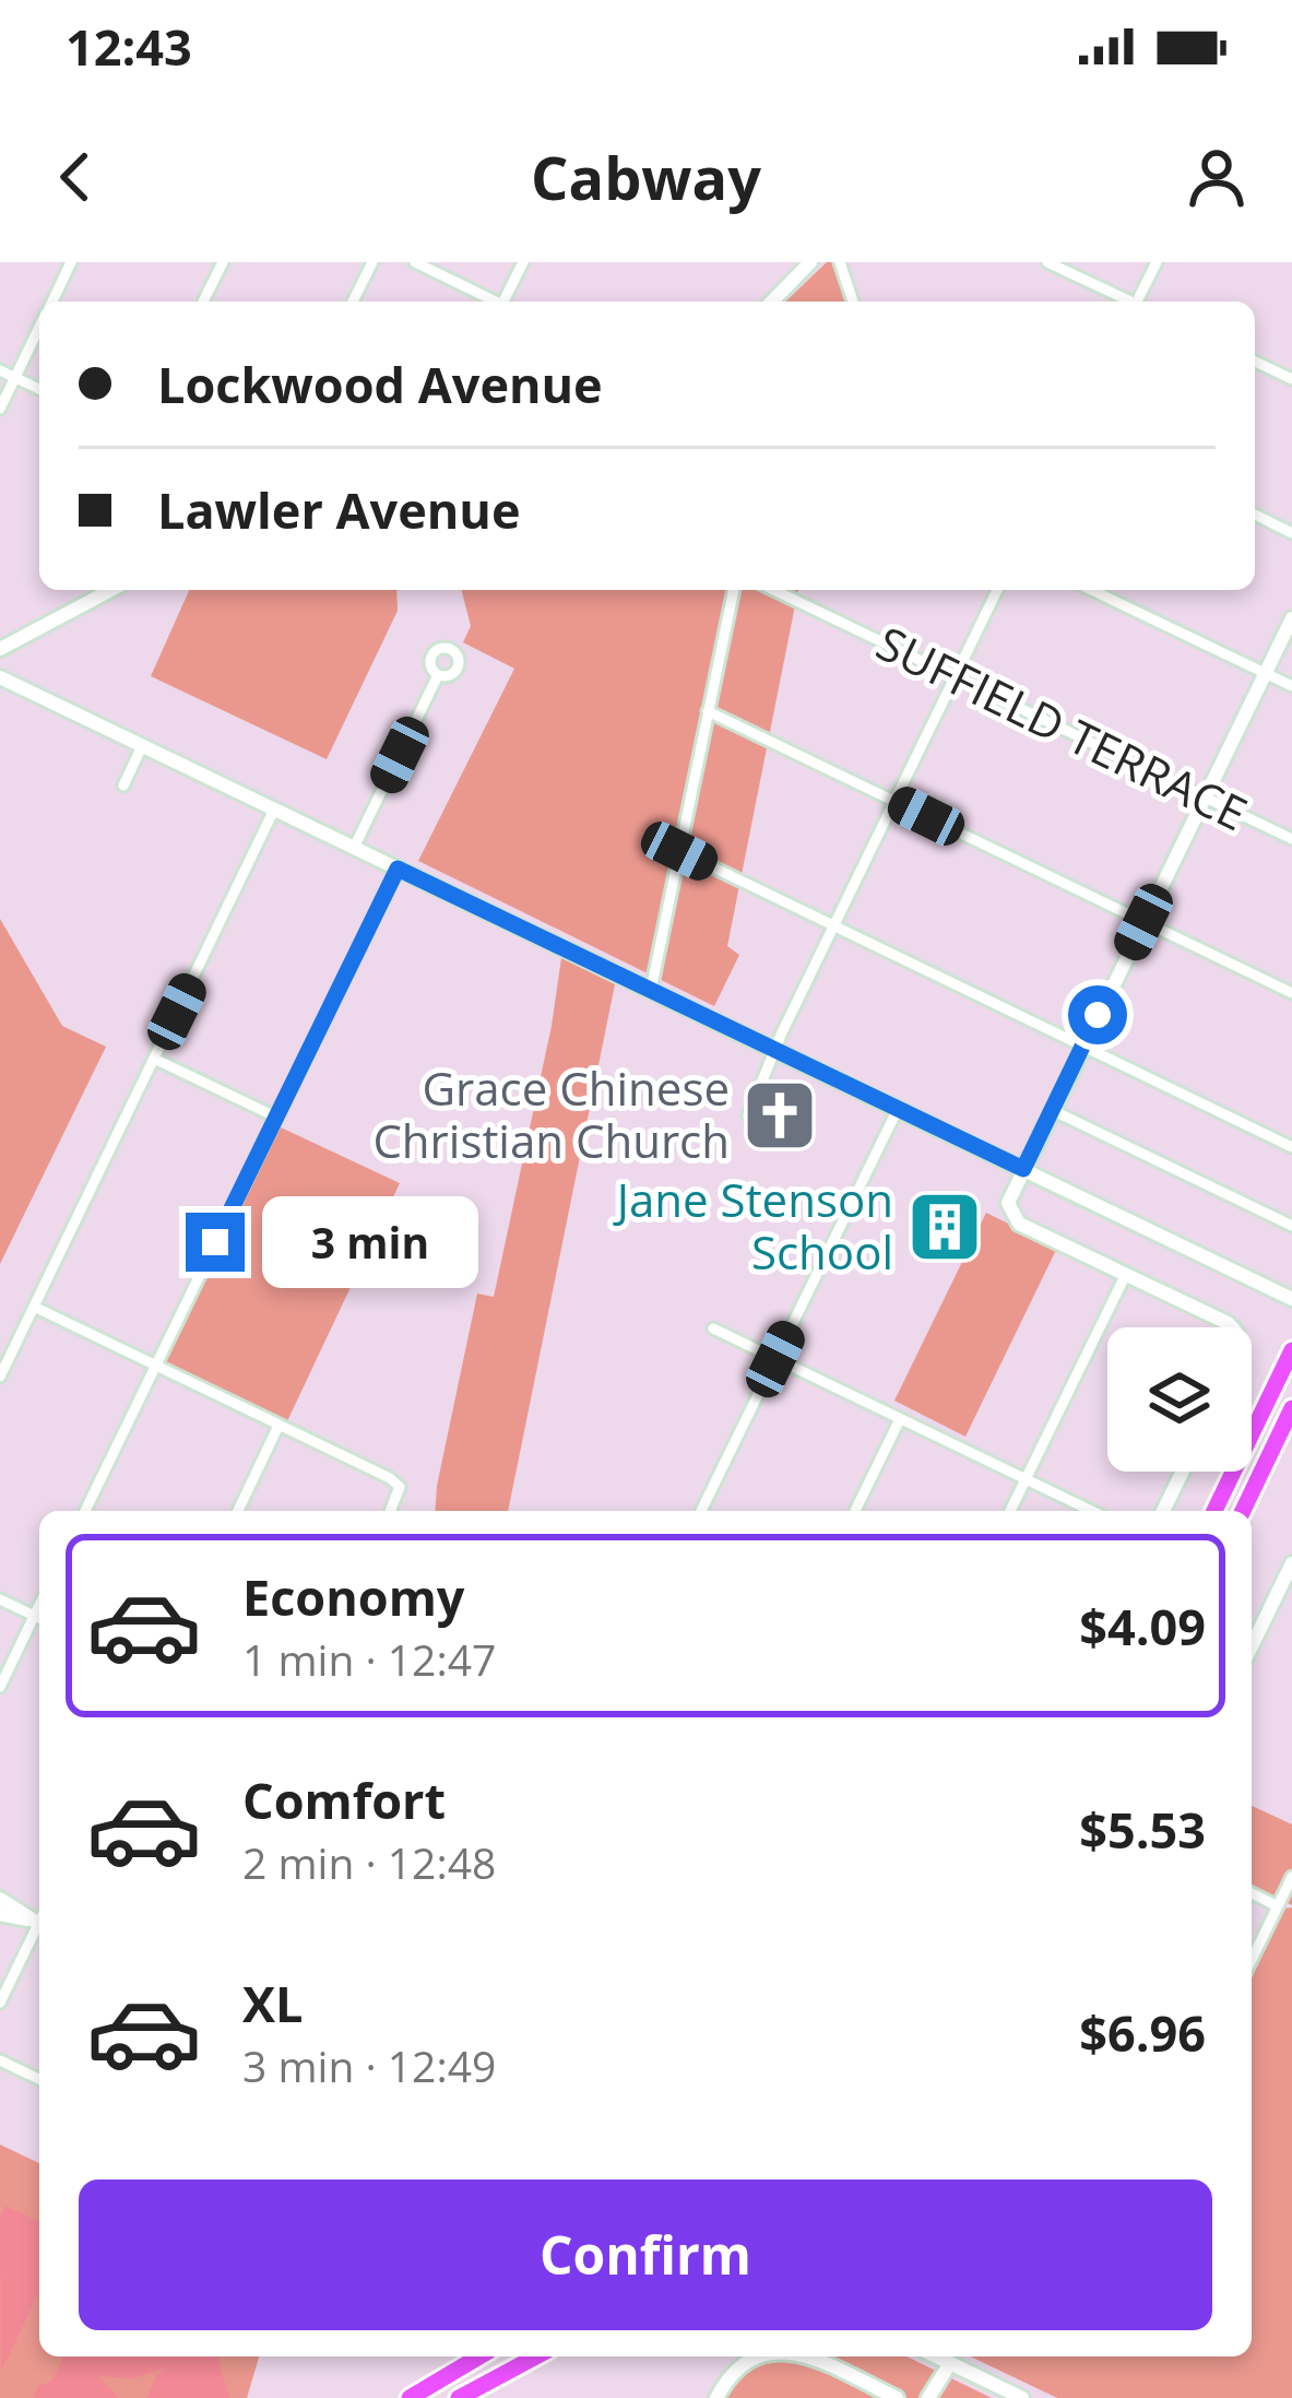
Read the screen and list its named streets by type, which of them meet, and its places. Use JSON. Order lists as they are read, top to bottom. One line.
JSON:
{"streets":{"street":["SUFFIELD TERRACE"]},"places":{"church":["Grace Chinese Christian Church"],"building":["Jane Stenson School"]},"page":{"status":"12:43","header":"Cabway","banner":["Lockwood Avenue","Lawler Avenue"],"bubble":"3 min","list":[{"name":"Economy","note":"1 min · 12:47","value":"$4.09"},{"name":"Comfort","note":"2 min · 12:48","value":"$5.53"},{"name":"XL","note":"3 min · 12:49","value":"$6.96"}],"buttons":"Confirm"}}
